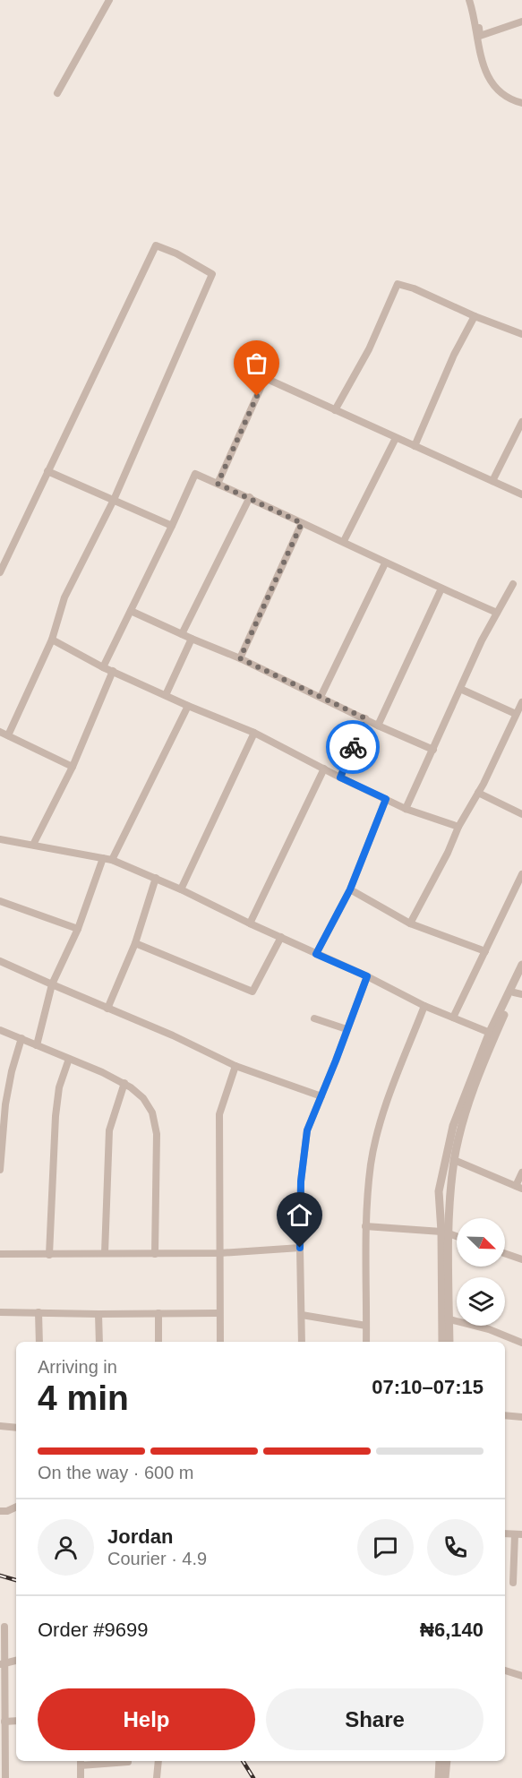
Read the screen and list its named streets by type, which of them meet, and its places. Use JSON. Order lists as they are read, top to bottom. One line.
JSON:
{"north":"bottom right","page":{"heading":["4 min","Arriving in","07:10–07:15"],"panel":["Jordan","Courier · 4.9","Order #9699","₦6,140"],"bar":"On the way · 600 m","buttons":["Help","Share"]}}
